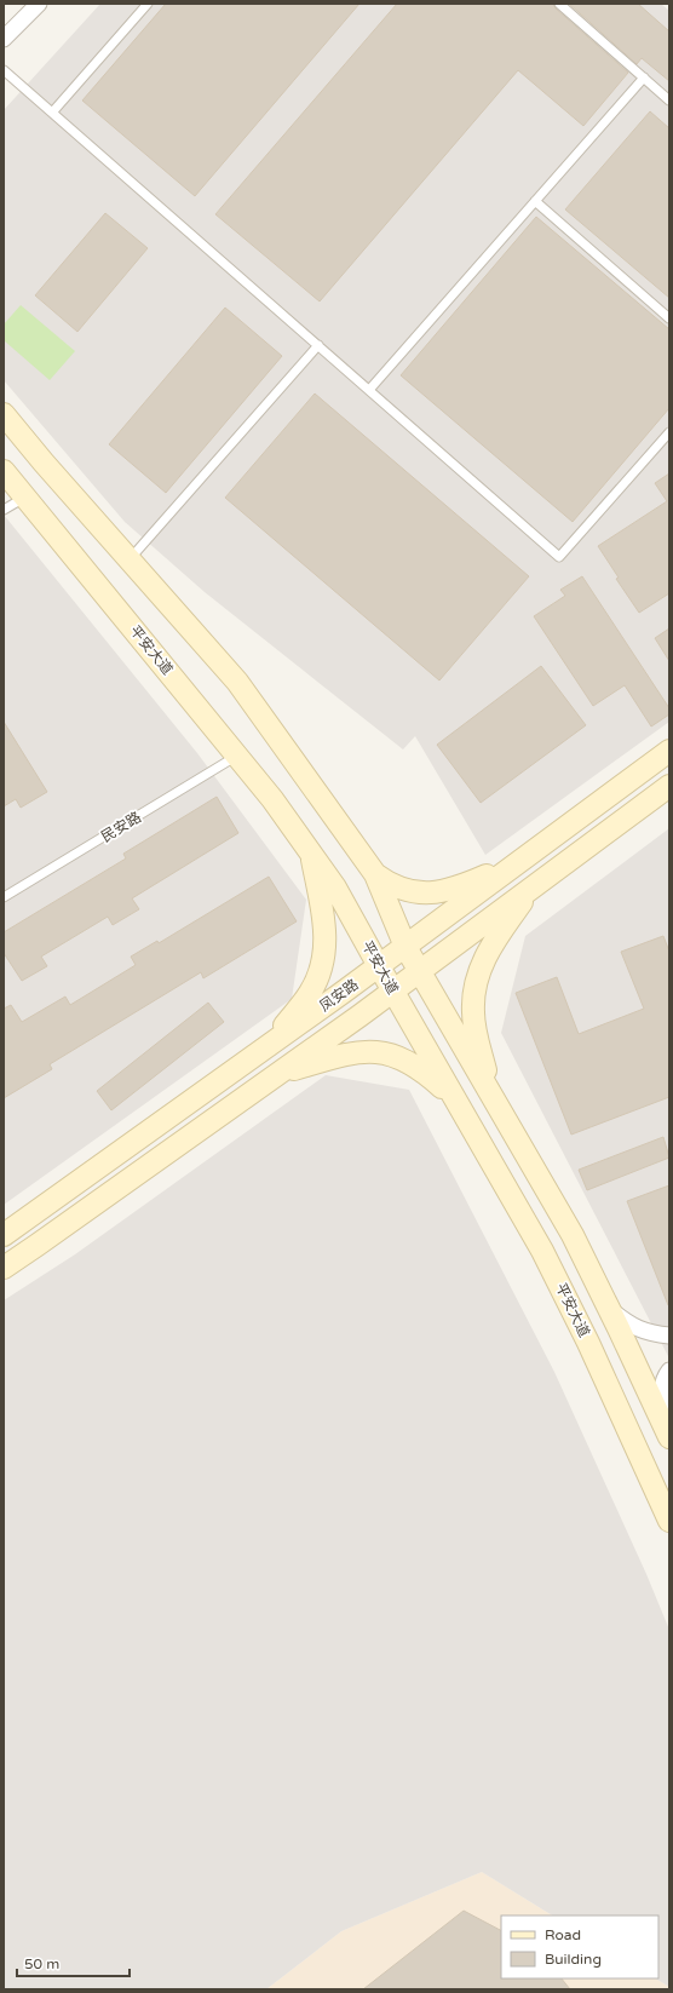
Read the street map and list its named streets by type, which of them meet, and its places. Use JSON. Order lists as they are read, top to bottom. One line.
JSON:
{"streets":{"main road":["平安大道","凤安路"],"lane":["民安路"]},"crossings":[["平安大道","民安路"],["平安大道","凤安路"]],"legend":["Road","Building"],"scale_bar":"50 m"}
